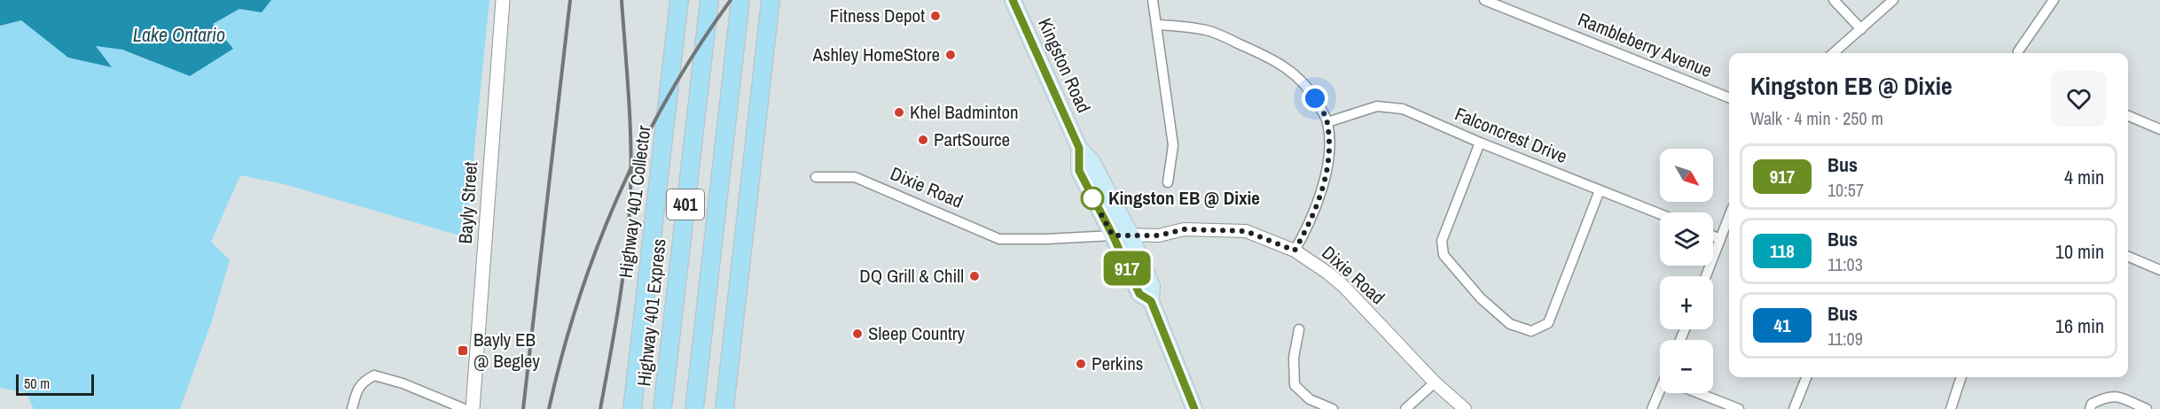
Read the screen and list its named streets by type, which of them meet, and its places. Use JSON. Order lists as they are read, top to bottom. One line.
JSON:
{"streets":{"highway":["Highway 401 Collector","401","Highway 401 Express"],"main road":["Kingston Road","Bayly Street"],"street":["Rambleberry Avenue","Falconcrest Drive","Dixie Road"]},"crossings":[["Kingston Road","Dixie Road"]],"water":["Lake Ontario"],"places":{"other":["Fitness Depot","Ashley HomeStore","Khel Badminton","PartSource","Kingston EB @ Dixie","DQ Grill & Chill","Sleep Country","Perkins"],"transit":["Bayly EB @ Begley"]},"lines":["bus line 917"],"scale_bar":"50 m","north":"bottom right","page":{"on_map":"917","heading":["Kingston EB @ Dixie","Walk · 4 min · 250 m"],"list":[{"mark":"917","name":"Bus","note":"10:57","value":"4 min"},{"mark":"118","name":"Bus","note":"11:03","value":"10 min"},{"mark":"41","name":"Bus","note":"11:09","value":"16 min"}],"map_buttons":["+","−"],"scale":"50 m"}}
